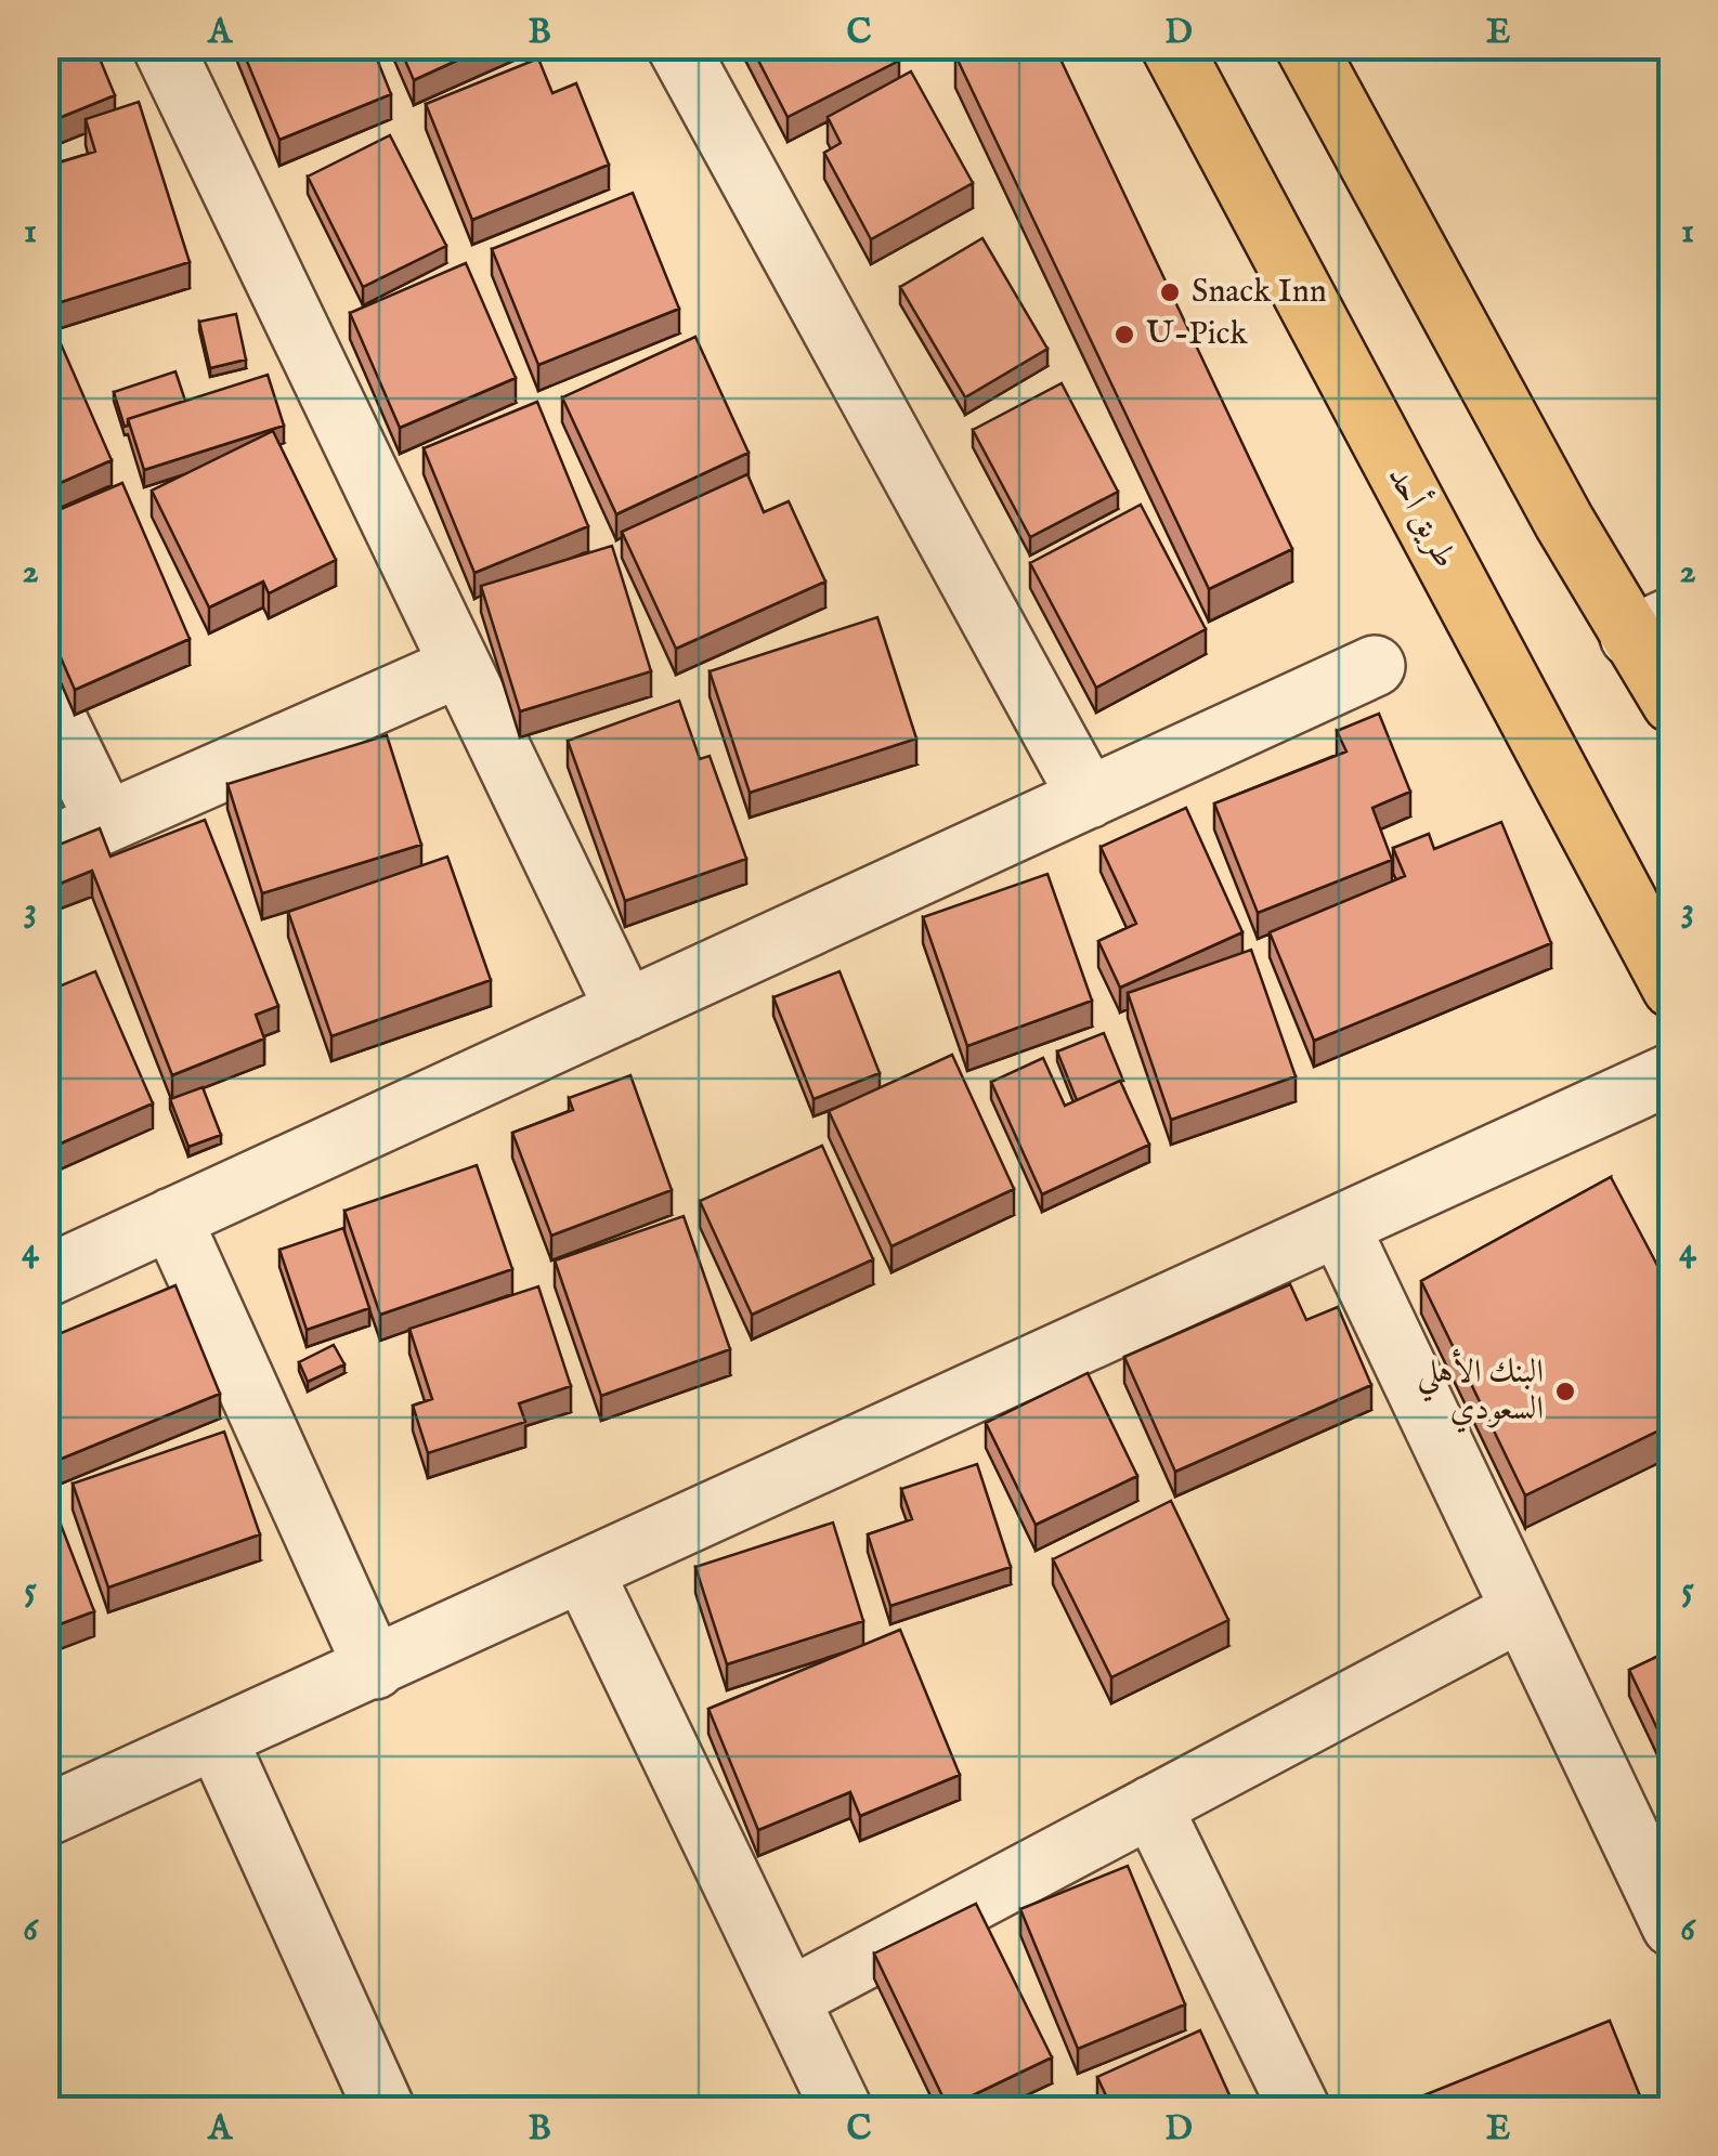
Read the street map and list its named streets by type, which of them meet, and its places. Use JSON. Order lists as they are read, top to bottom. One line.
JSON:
{"streets":{"main road":["طريق أحد"]},"places":["Snack Inn","U-Pick","البنك الأهلي السعودي"],"grid":{"columns":["A","B","C","D","E"],"rows":["1","2","3","4","5","6"]}}
